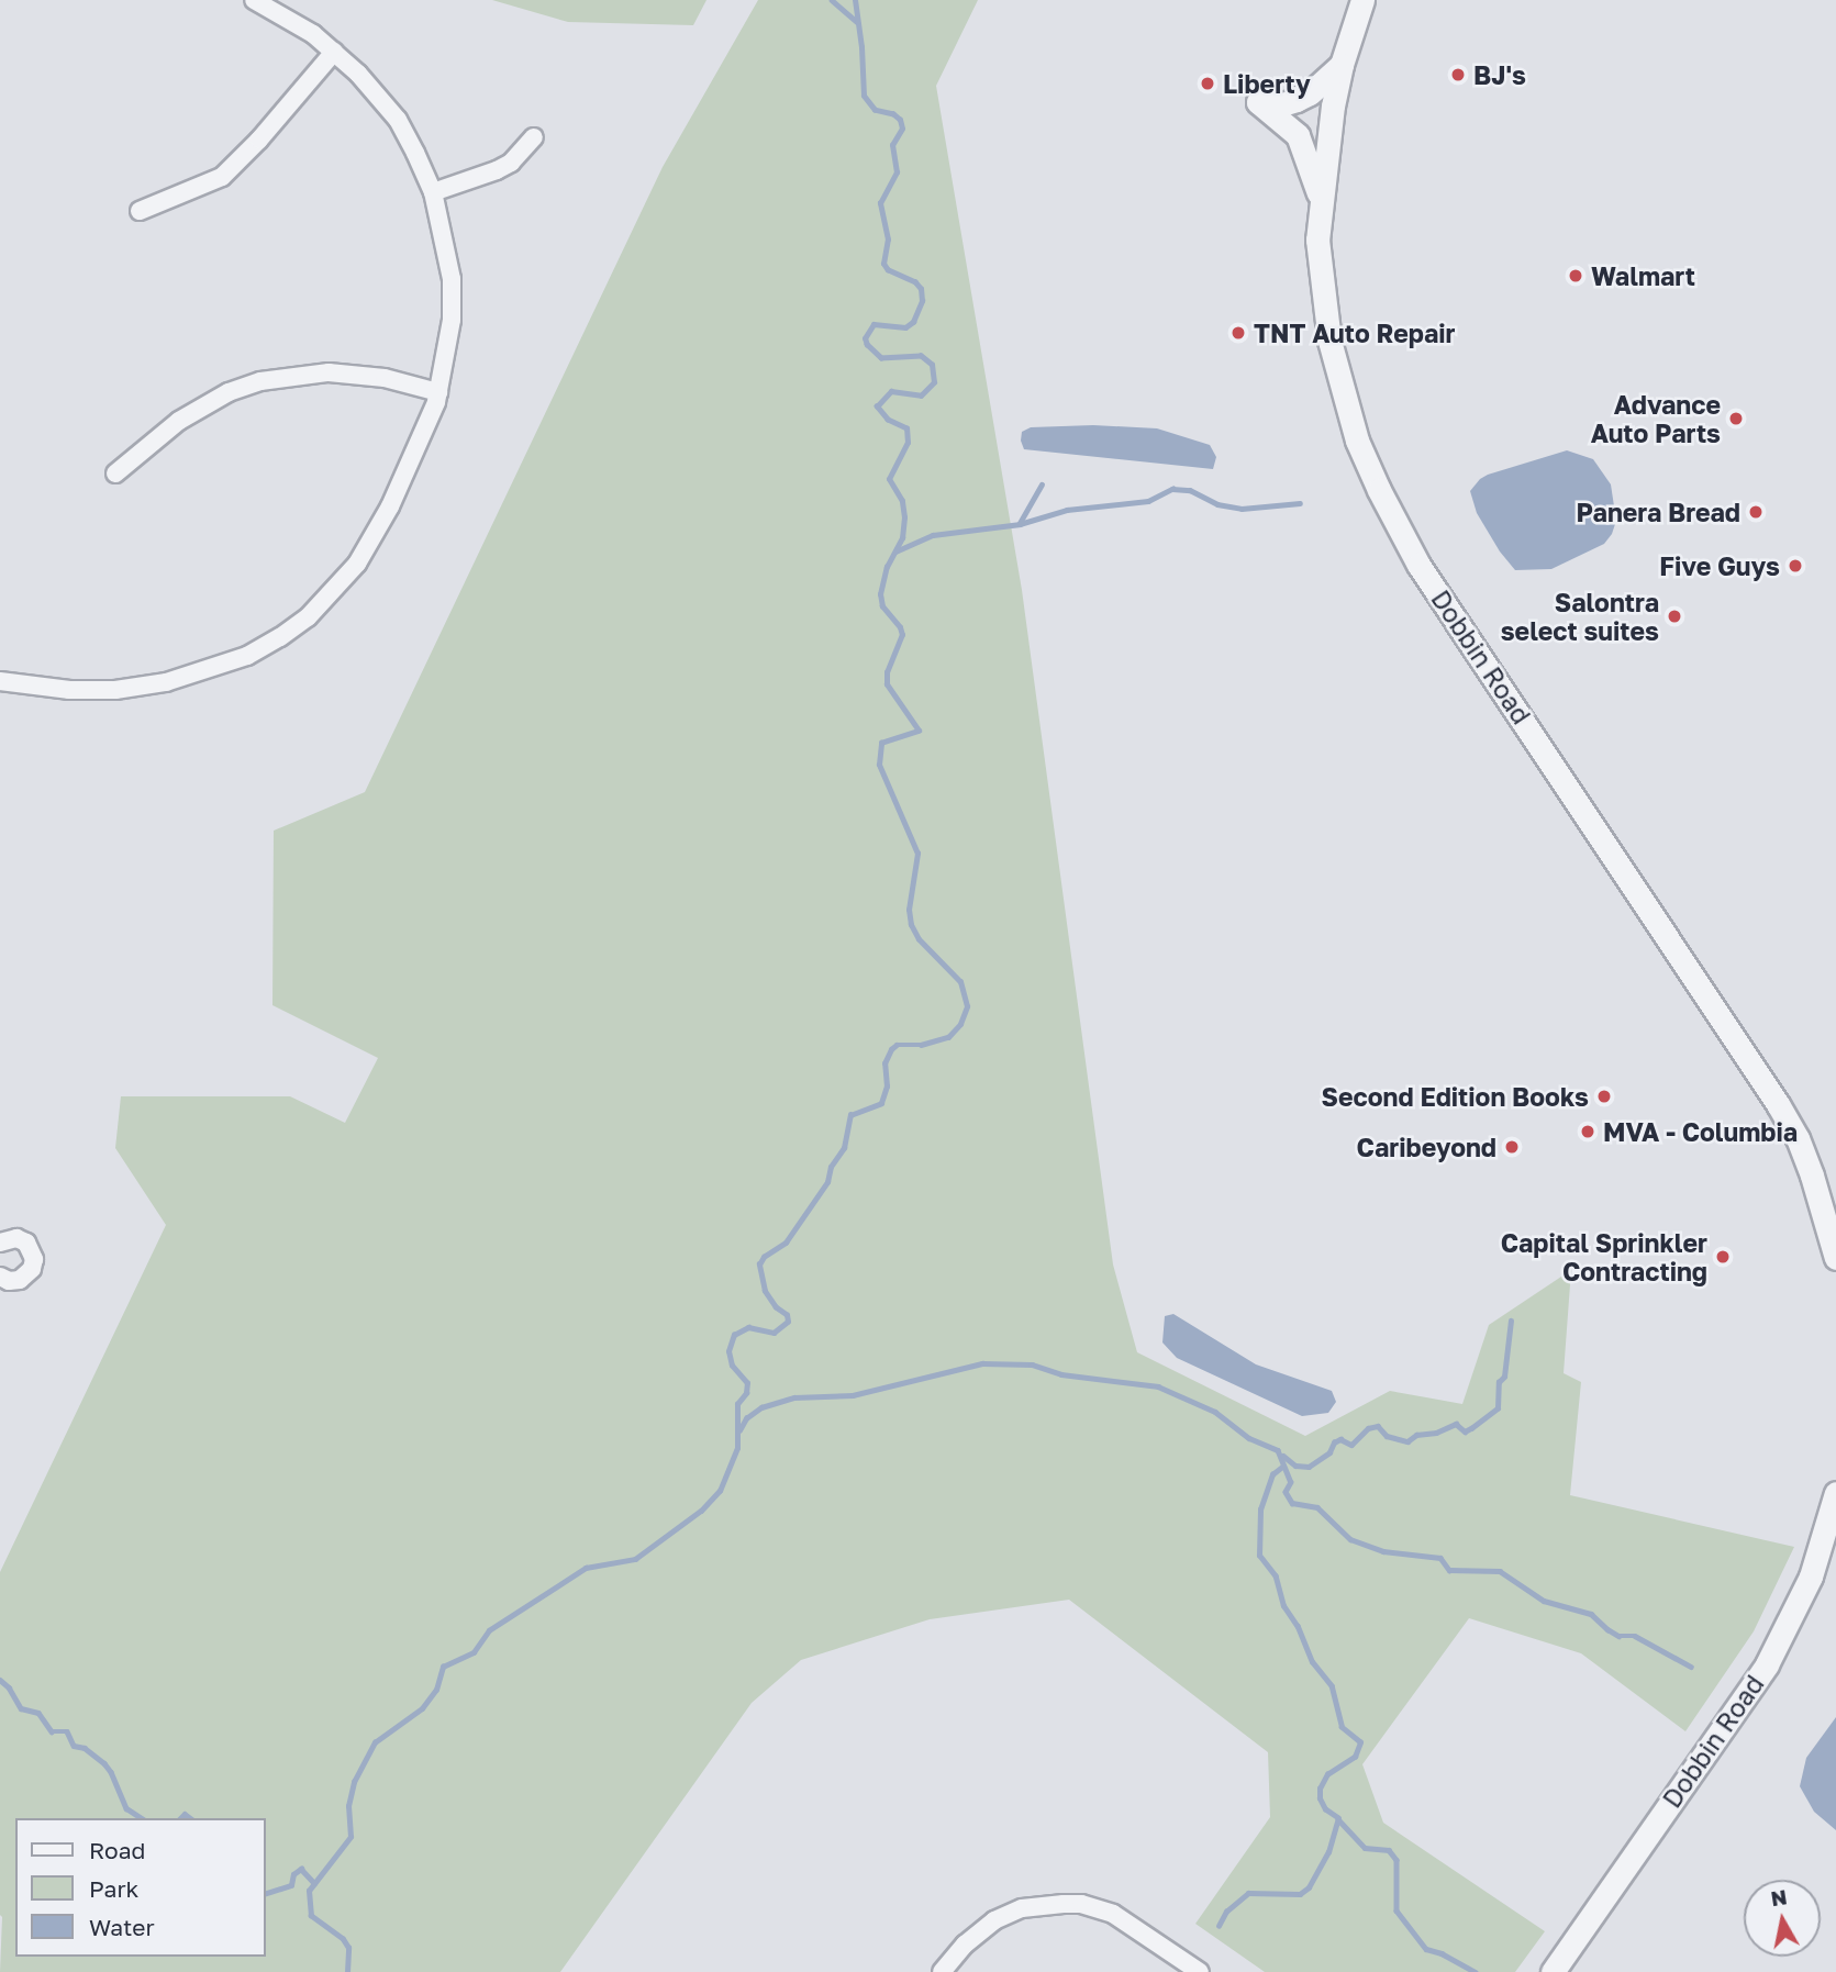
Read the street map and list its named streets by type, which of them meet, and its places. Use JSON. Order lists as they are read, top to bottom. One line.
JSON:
{"streets":{"street":["Dobbin Road"]},"places":["BJ's","Liberty","Walmart","TNT Auto Repair","Advance Auto Parts","Panera Bread","Five Guys","Salontra select suites","Second Edition Books","MVA - Columbia","Caribeyond","Capital Sprinkler Contracting"],"legend":["Road","Park","Water"],"north":"top"}
